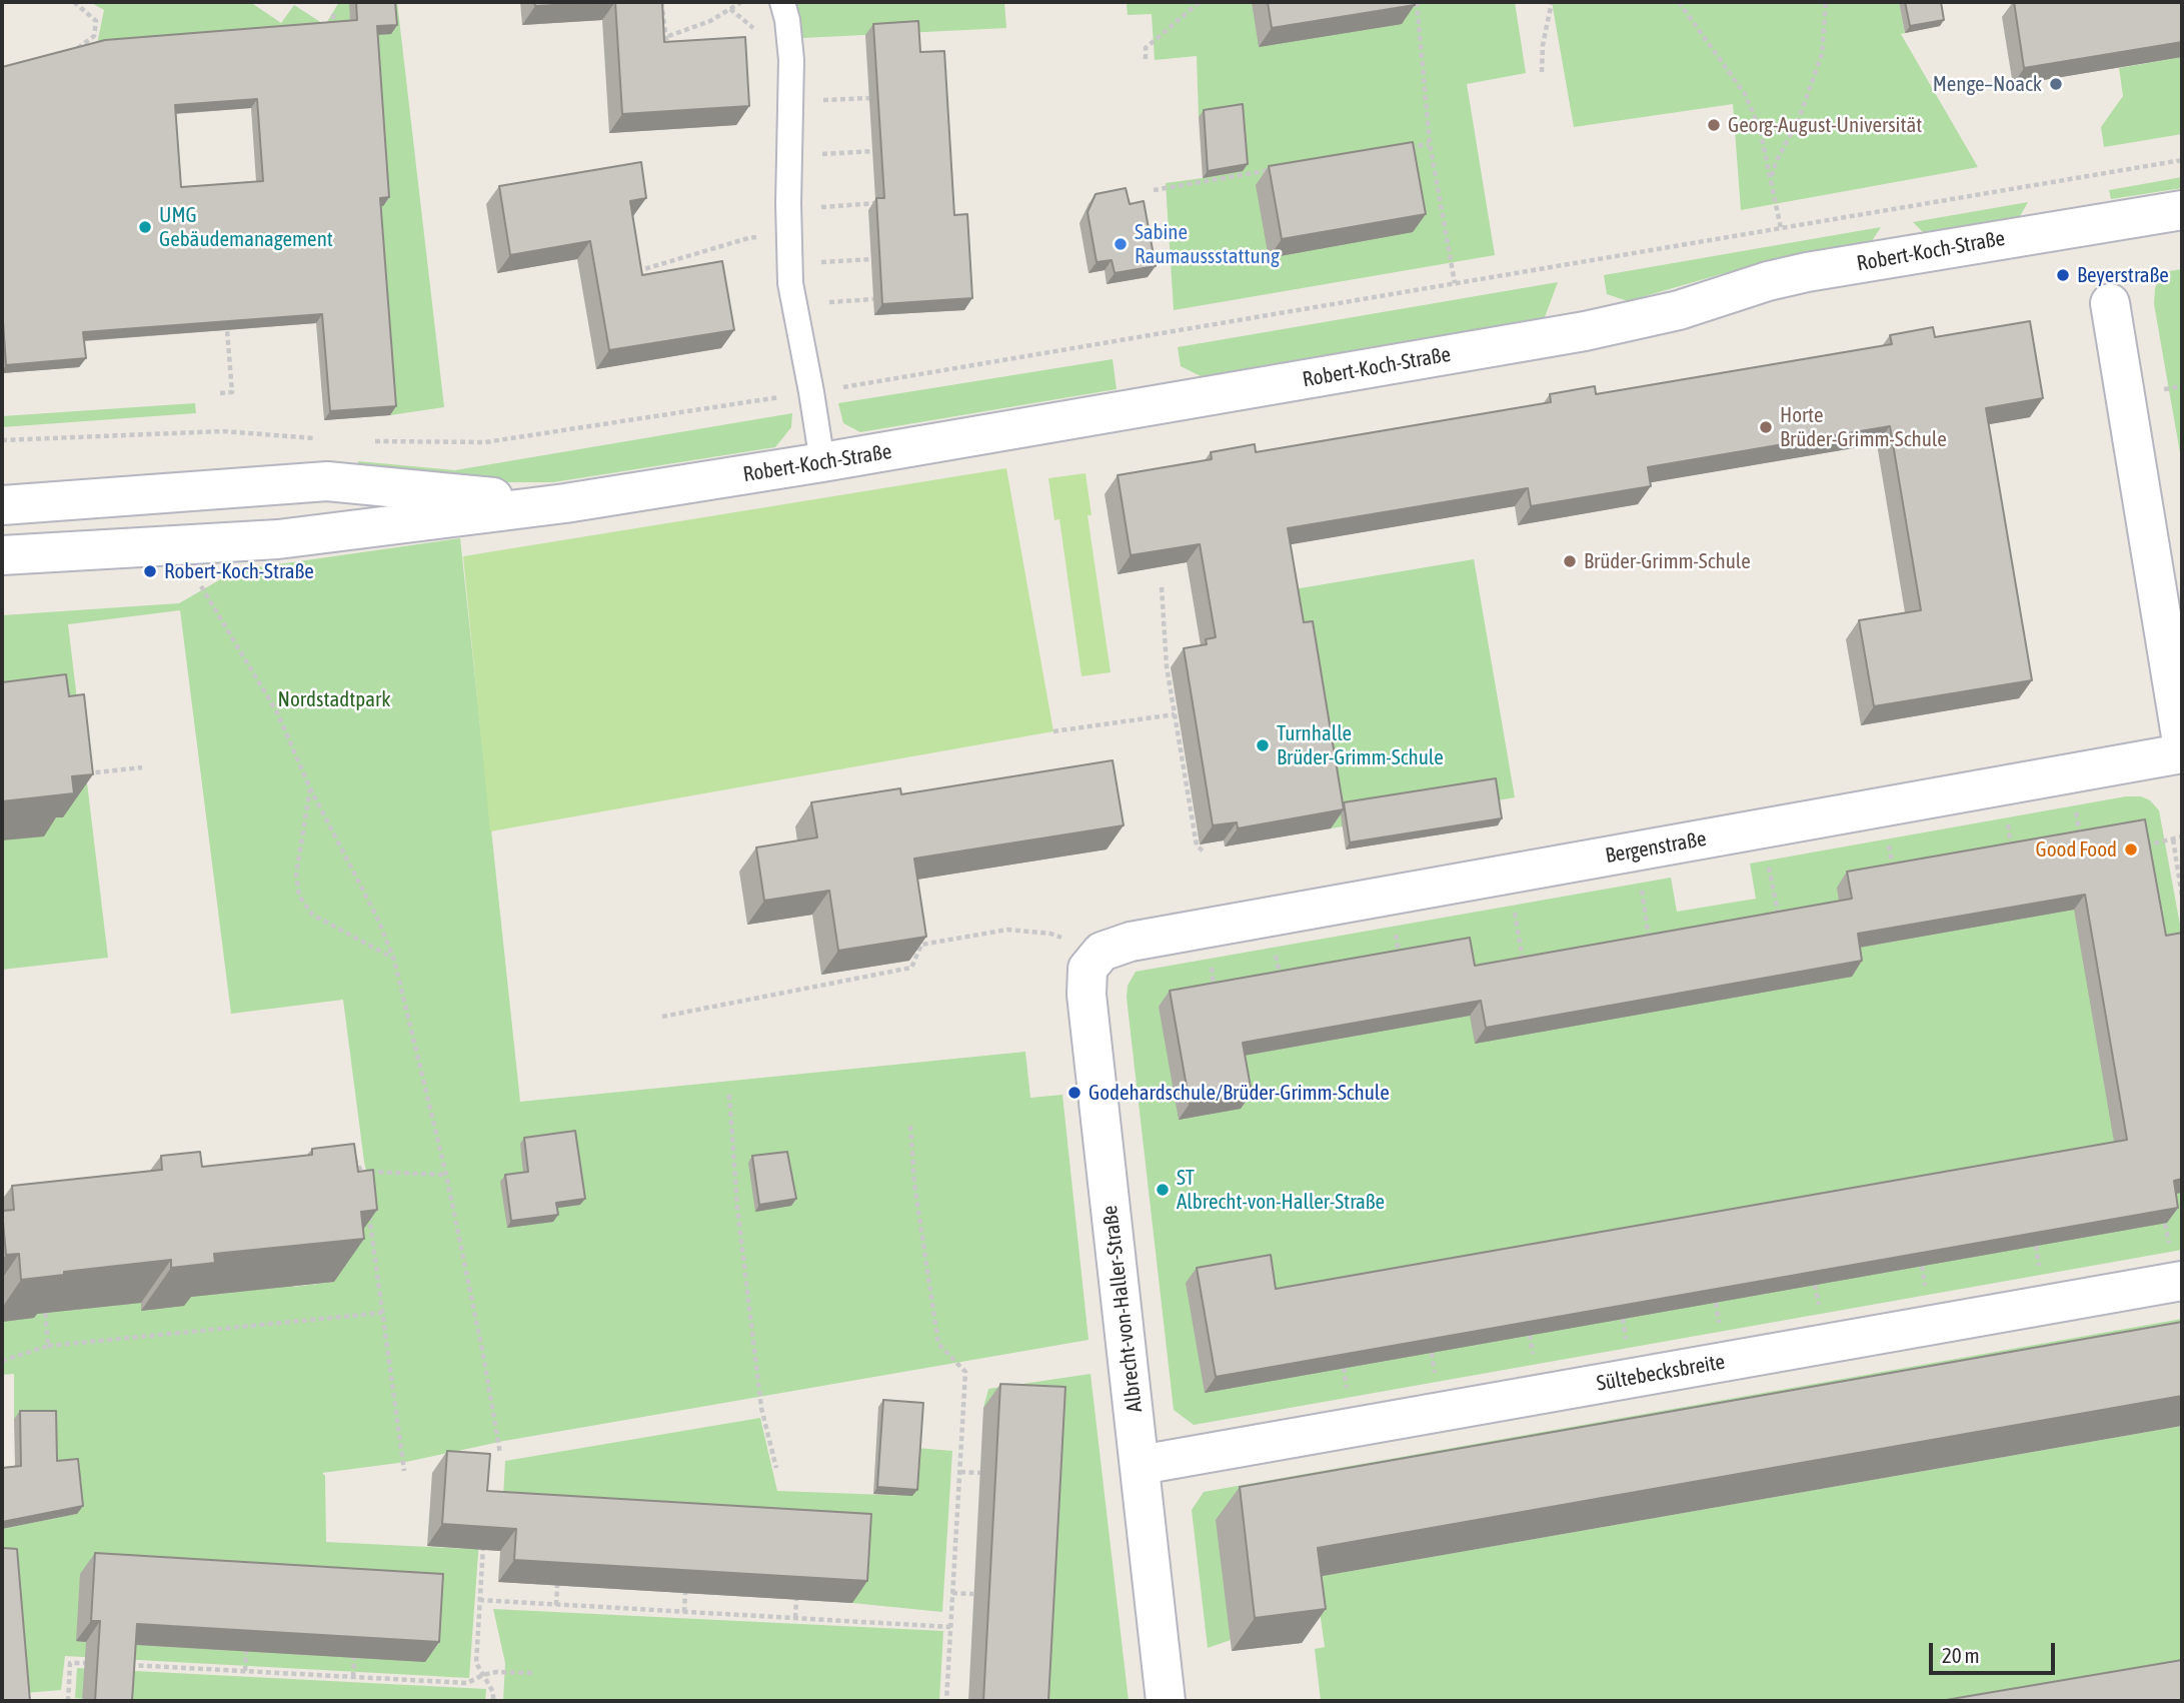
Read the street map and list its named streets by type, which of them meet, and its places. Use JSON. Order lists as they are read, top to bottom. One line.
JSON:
{"streets":{"street":["Robert-Koch-Straße","Bergenstraße","Albrecht-von-Haller-Straße","Sültebecksbreite"]},"crossings":[["Bergenstraße","Albrecht-von-Haller-Straße"],["Albrecht-von-Haller-Straße","Sültebecksbreite"]],"parks":["Nordstadtpark"],"places":["Menge–Noack","Georg-August-Universität","UMG Gebäudemanagement","Sabine Raumaussstattung","Beyerstraße","Horte Brüder-Grimm-Schule","Brüder-Grimm-Schule","Robert-Koch-Straße","Turnhalle Brüder-Grimm-Schule","Good Food","Godehardschule/Brüder-Grimm-Schule","ST Albrecht-von-Haller-Straße"],"scale_bar":"20 m"}
